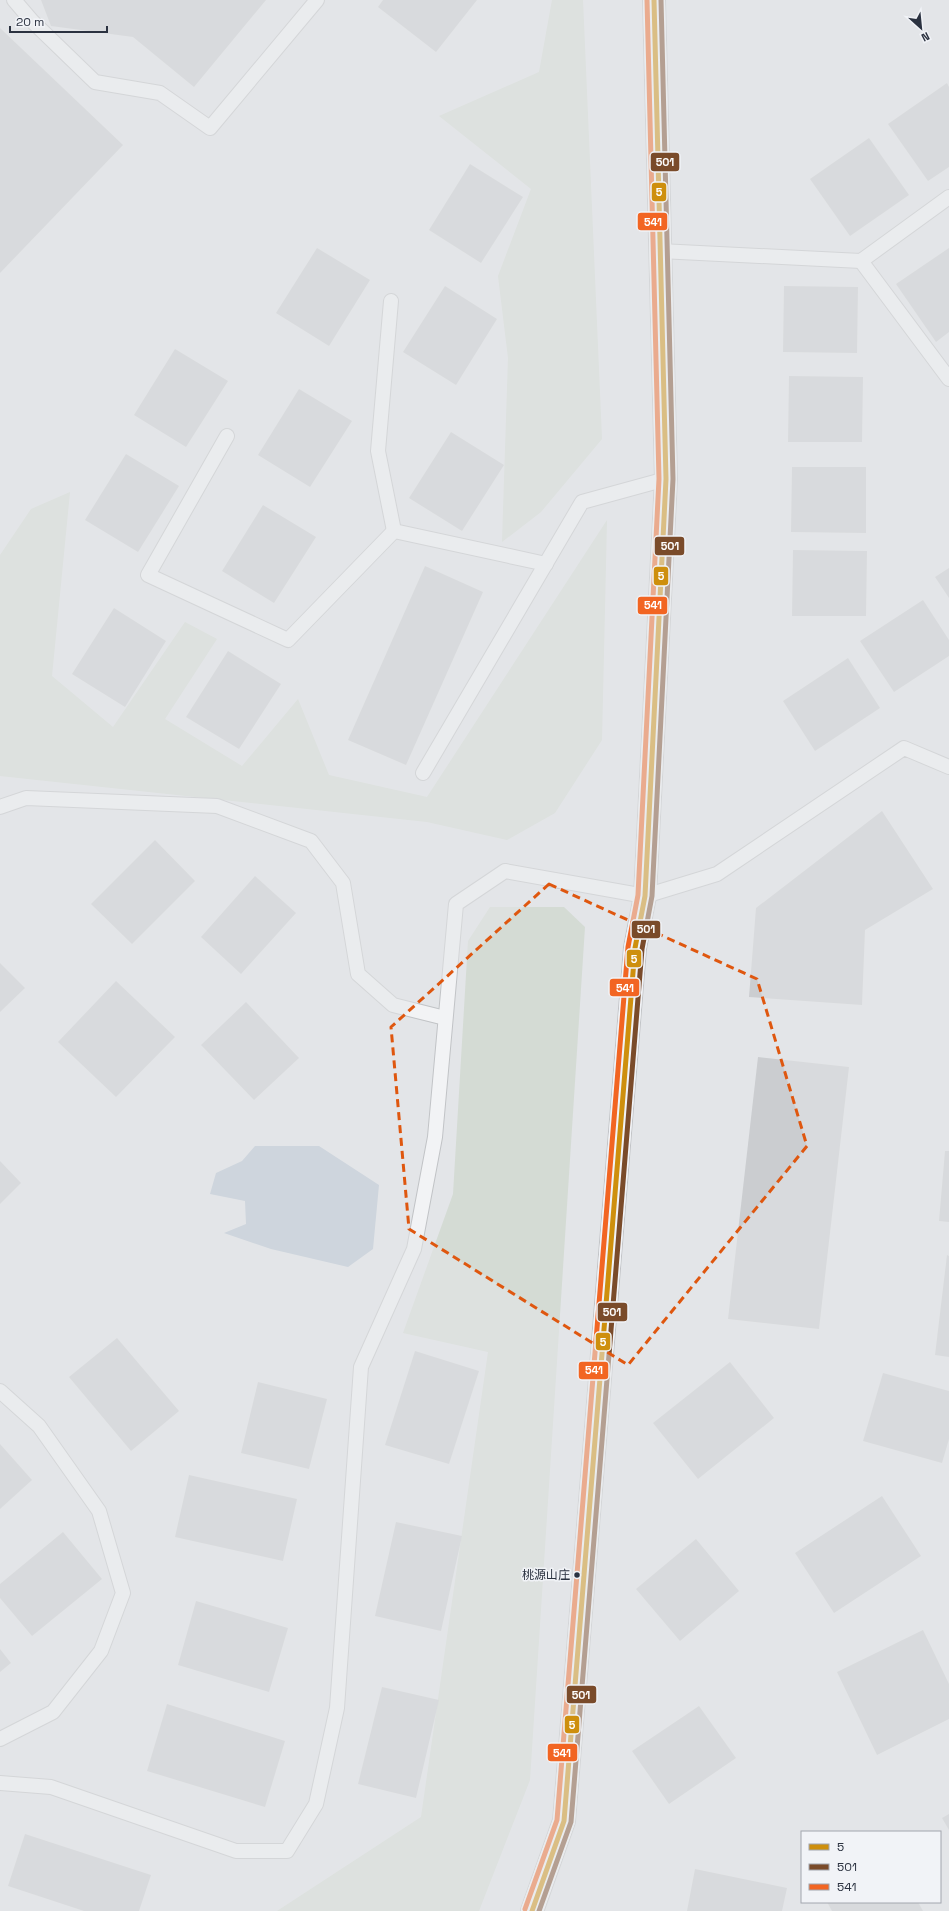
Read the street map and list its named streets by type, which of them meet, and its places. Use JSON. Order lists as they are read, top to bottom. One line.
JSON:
{"places":["桃源山庄"],"lines":["transit line 5","transit line 501","transit line 541"],"legend":["5","501","541"],"scale_bar":"20 m","north":"bottom right"}
